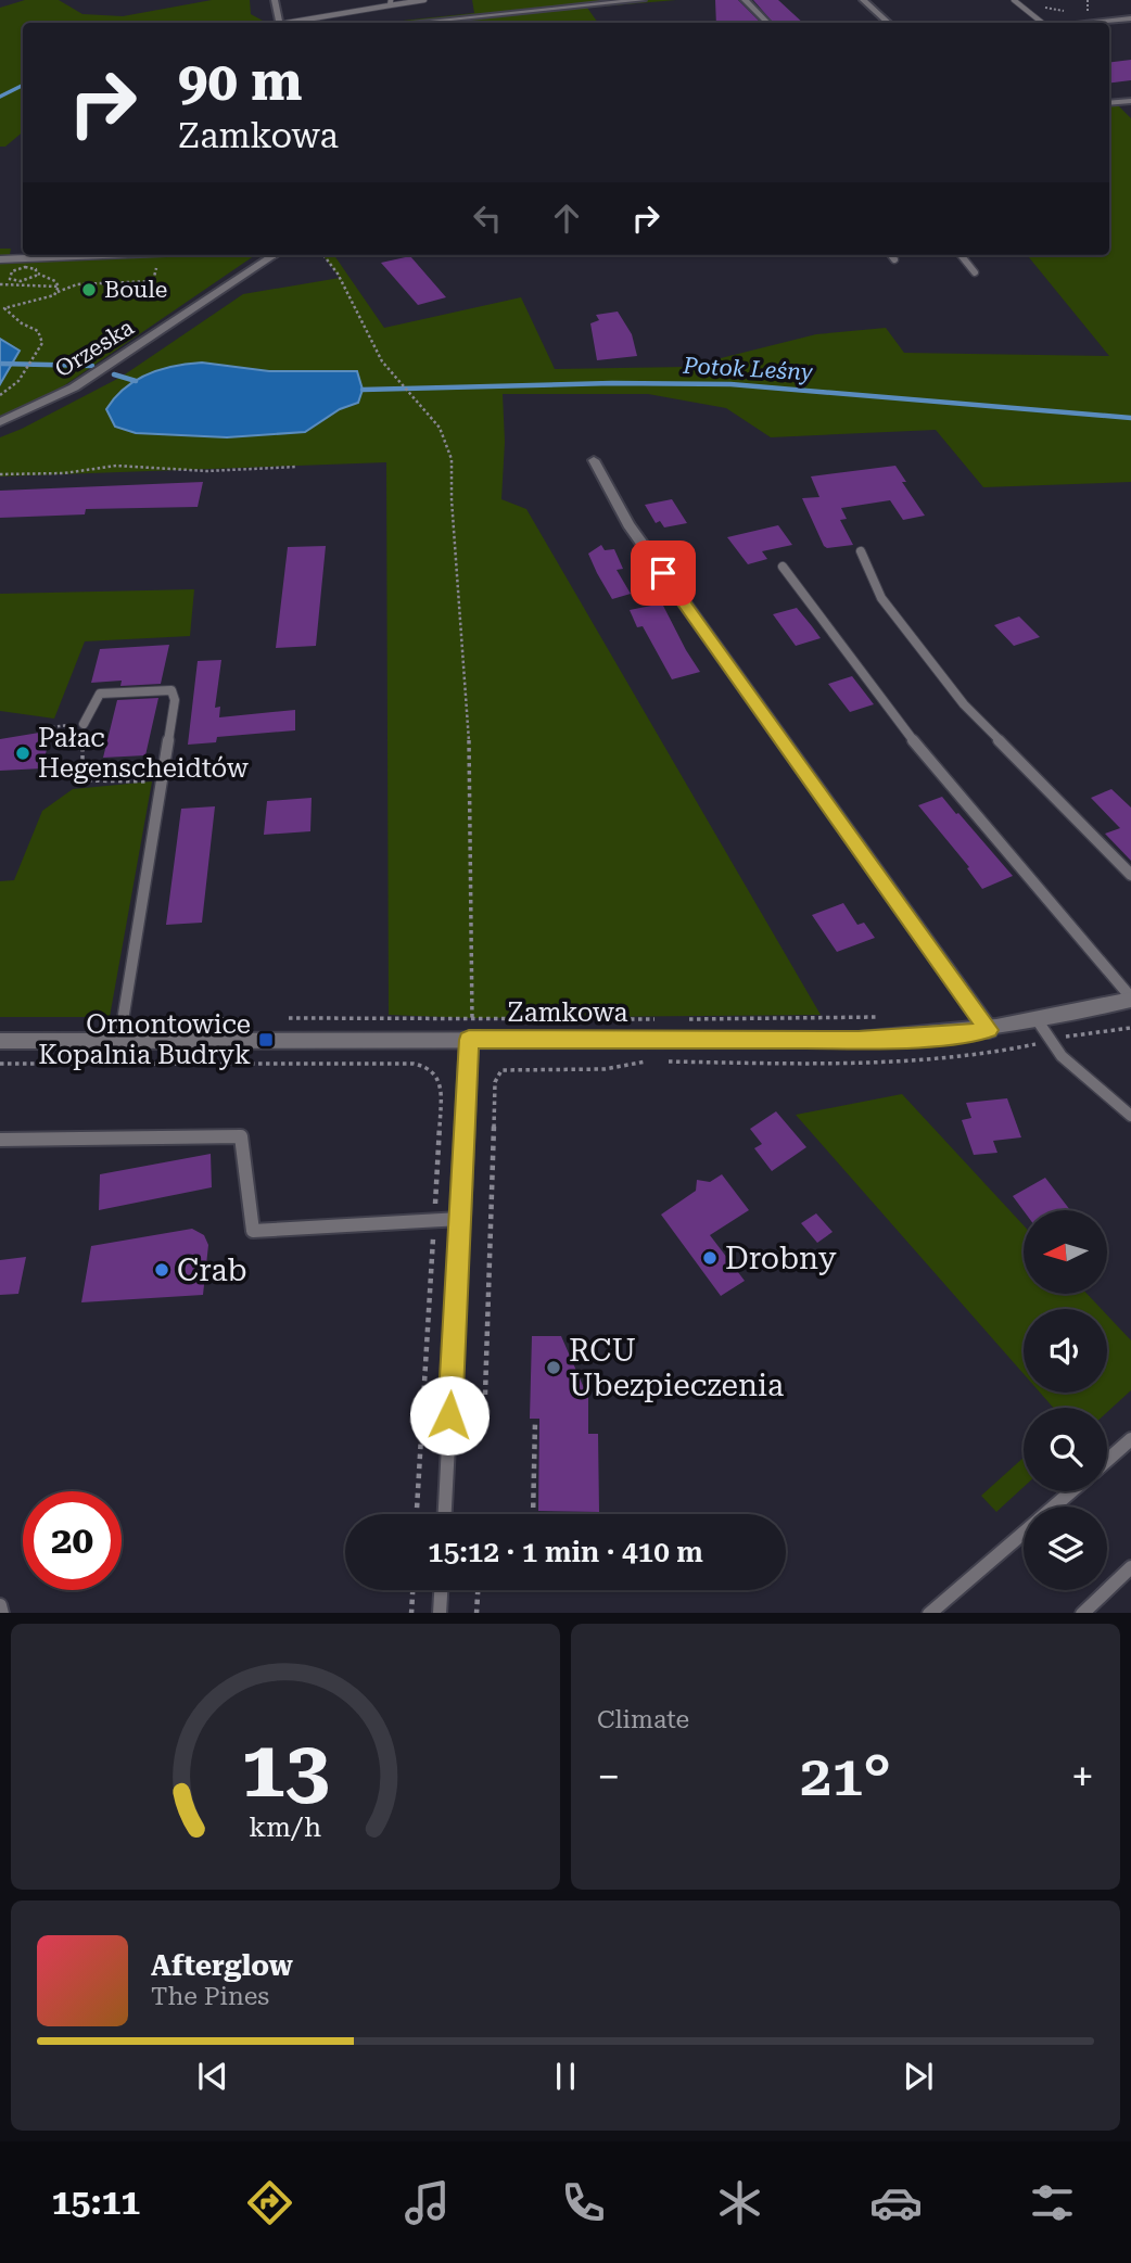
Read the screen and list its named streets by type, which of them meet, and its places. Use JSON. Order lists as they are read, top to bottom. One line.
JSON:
{"streets":{"street":["Orzeska","Zamkowa"]},"water":["Potok Leśny"],"places":{"other":["Boule","Pałac Hegenscheidtów","Drobny","Crab","RCU Ubezpieczenia"],"transit":["Ornontowice Kopalnia Budryk"]},"north":"left","page":{"turn":["90 m","Zamkowa"],"limit":"20","trip":"15:12 · 1 min · 410 m","tile":"Climate","heat":["−","21°","+"],"song":["Afterglow","The Pines"],"tabs":"15:11","gauge":["13","km/h"]}}
